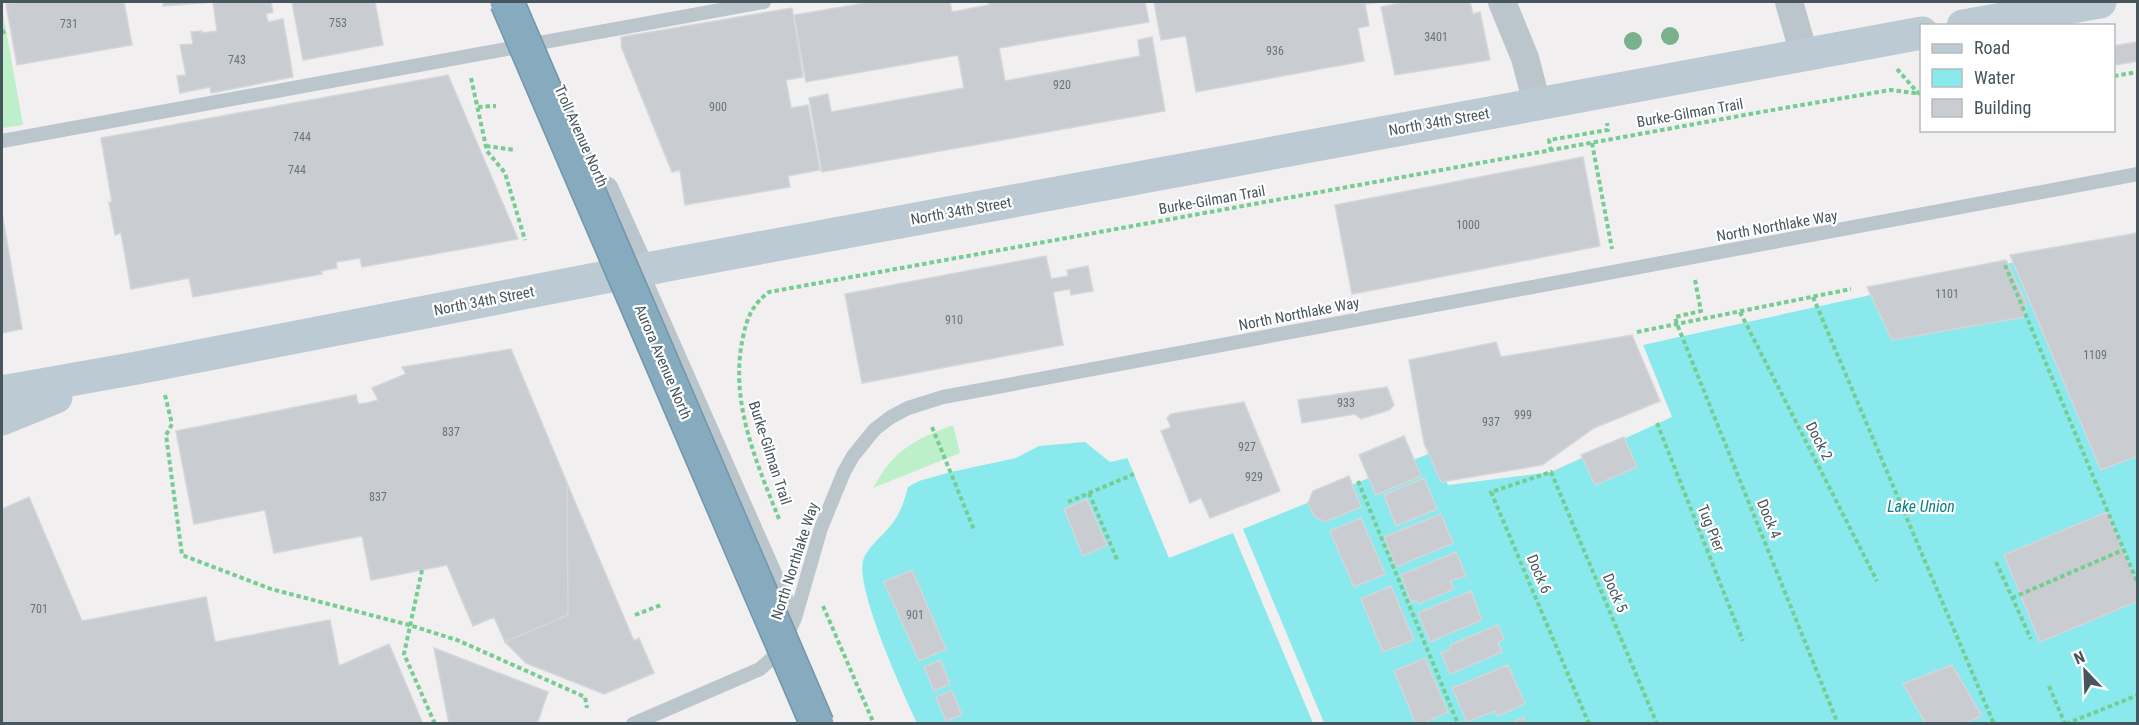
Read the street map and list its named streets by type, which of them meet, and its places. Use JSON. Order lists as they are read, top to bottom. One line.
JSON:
{"streets":{"highway":["Aurora Avenue North"],"street":["North 34th Street","Troll Avenue North"],"lane":["North Northlake Way"],"path":["Burke-Gilman Trail","Dock 2","Dock 4","Tug Pier","Dock 6","Dock 5"]},"crossings":[["North 34th Street","Troll Avenue North"],["Dock 6","Dock 5"]],"water":["Lake Union"],"house_numbers":["753","731","3401","936","743","920","900","744","744","1000","1101","910","1109","933","999","937","837","927","929","837","701","901"],"legend":["Road","Water","Building"],"north":"top left"}
